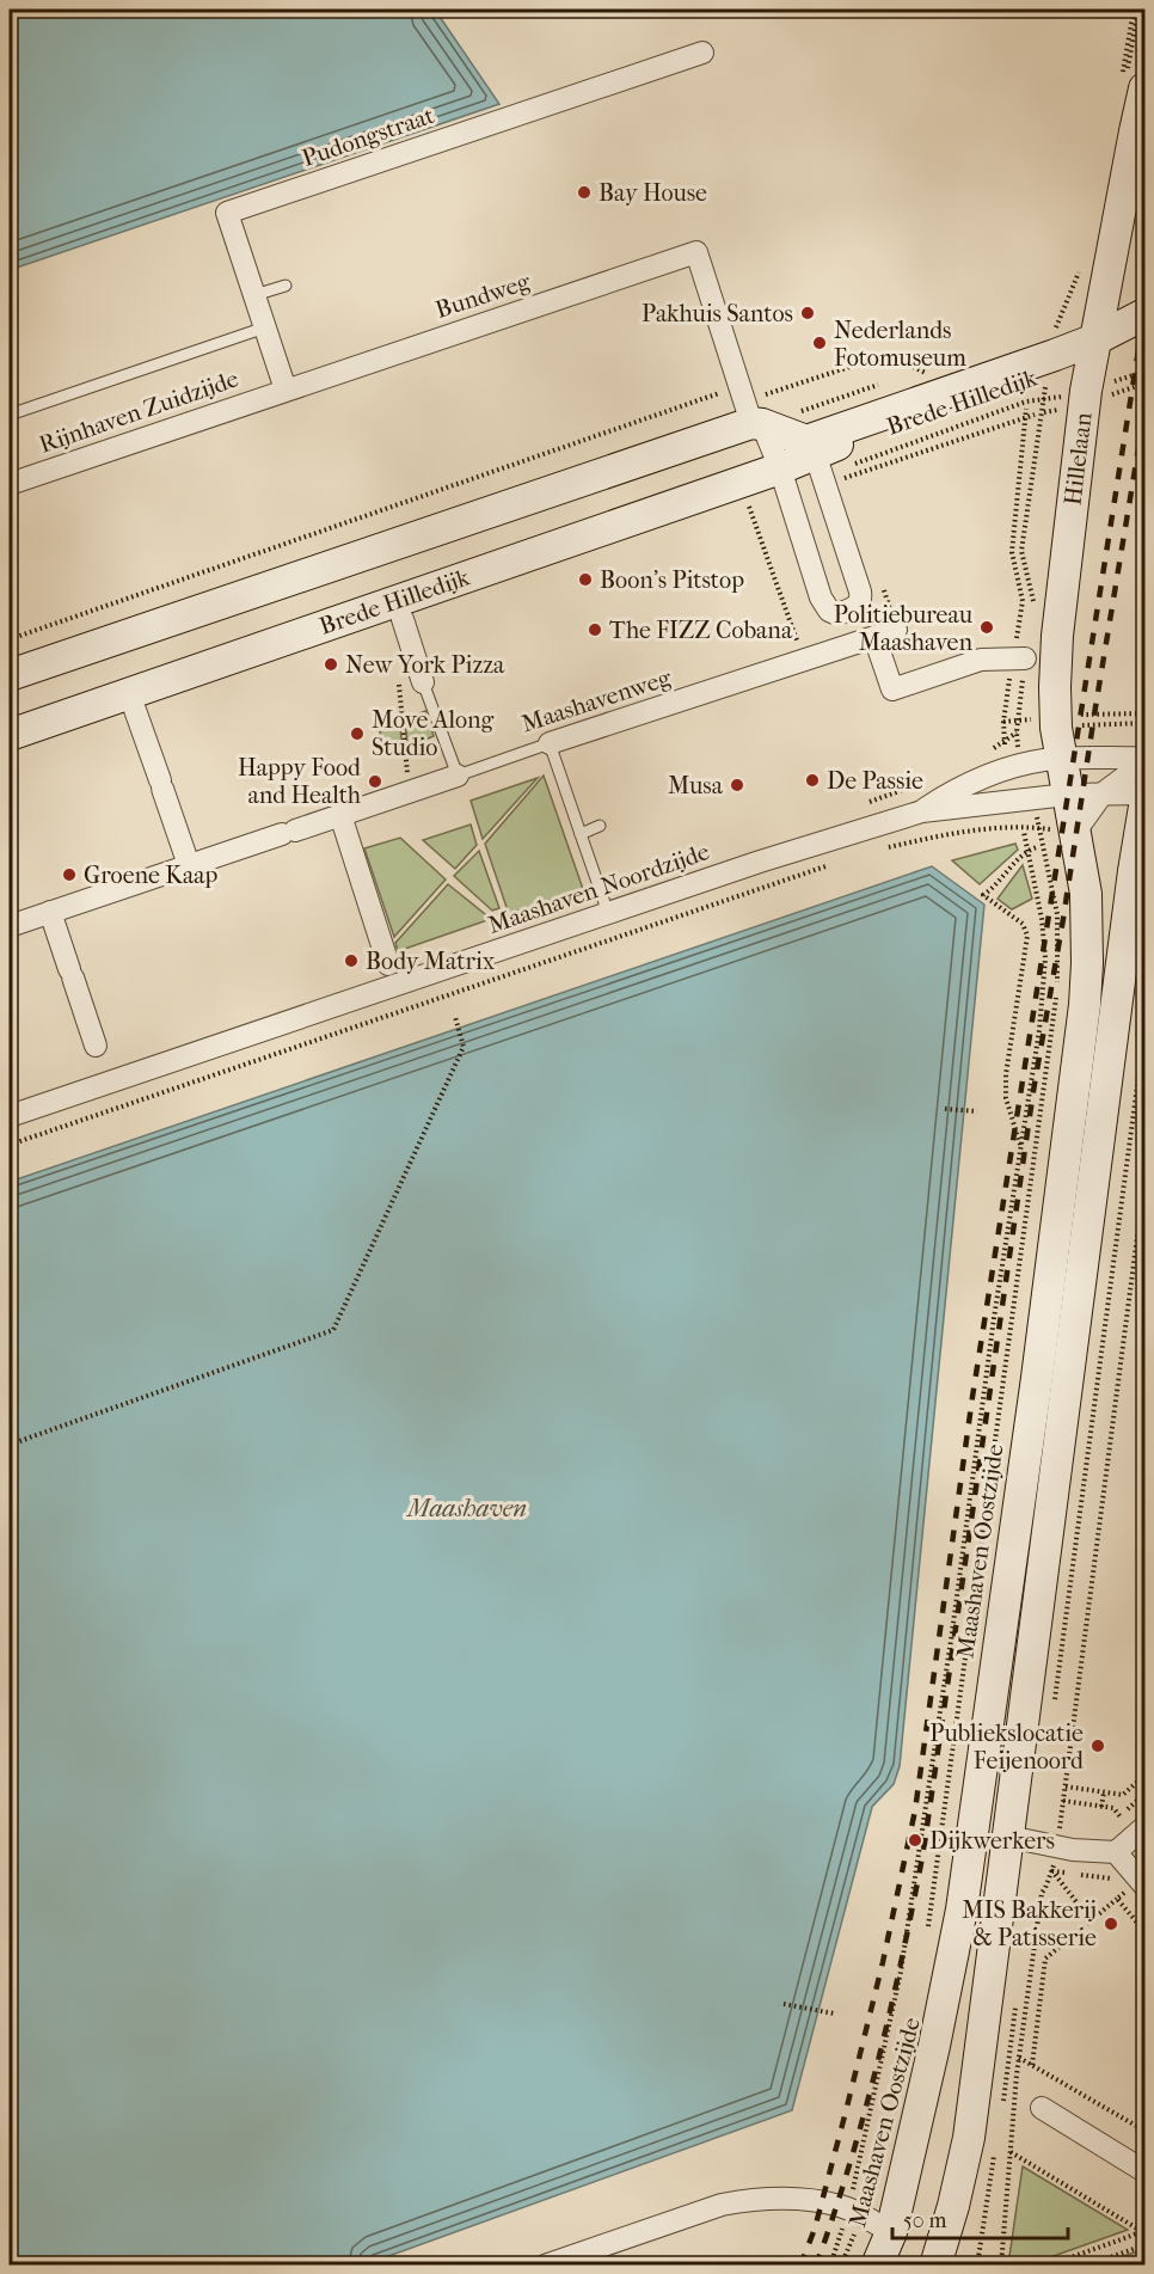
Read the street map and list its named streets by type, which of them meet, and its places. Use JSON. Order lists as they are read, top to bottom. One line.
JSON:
{"streets":{"main road":["Brede Hilledijk","Hillelaan","Maashaven Oostzijde"],"street":["Pudongstraat","Bundweg","Rijnhaven Zuidzijde","Maashavenweg","Maashaven Noordzijde"]},"crossings":[["Pudongstraat","Bundweg"],["Pudongstraat","Rijnhaven Zuidzijde"],["Bundweg","Brede Hilledijk"],["Bundweg","Rijnhaven Zuidzijde"],["Brede Hilledijk","Hillelaan"],["Hillelaan","Maashaven Noordzijde"],["Hillelaan","Maashaven Oostzijde"]],"water":["Maashaven"],"places":["Bay House","Pakhuis Santos","Nederlands Fotomuseum","Boon's Pitstop","Politiebureau Maashaven","The FIZZ Cobana","New York Pizza","Move Along Studio","De Passie","Happy Food and Health","Musa","Groene Kaap","Body Matrix","Publiekslocatie Feijenoord","Dijkwerkers","MIS Bakkerij & Patisserie"],"scale_bar":"50 m"}
